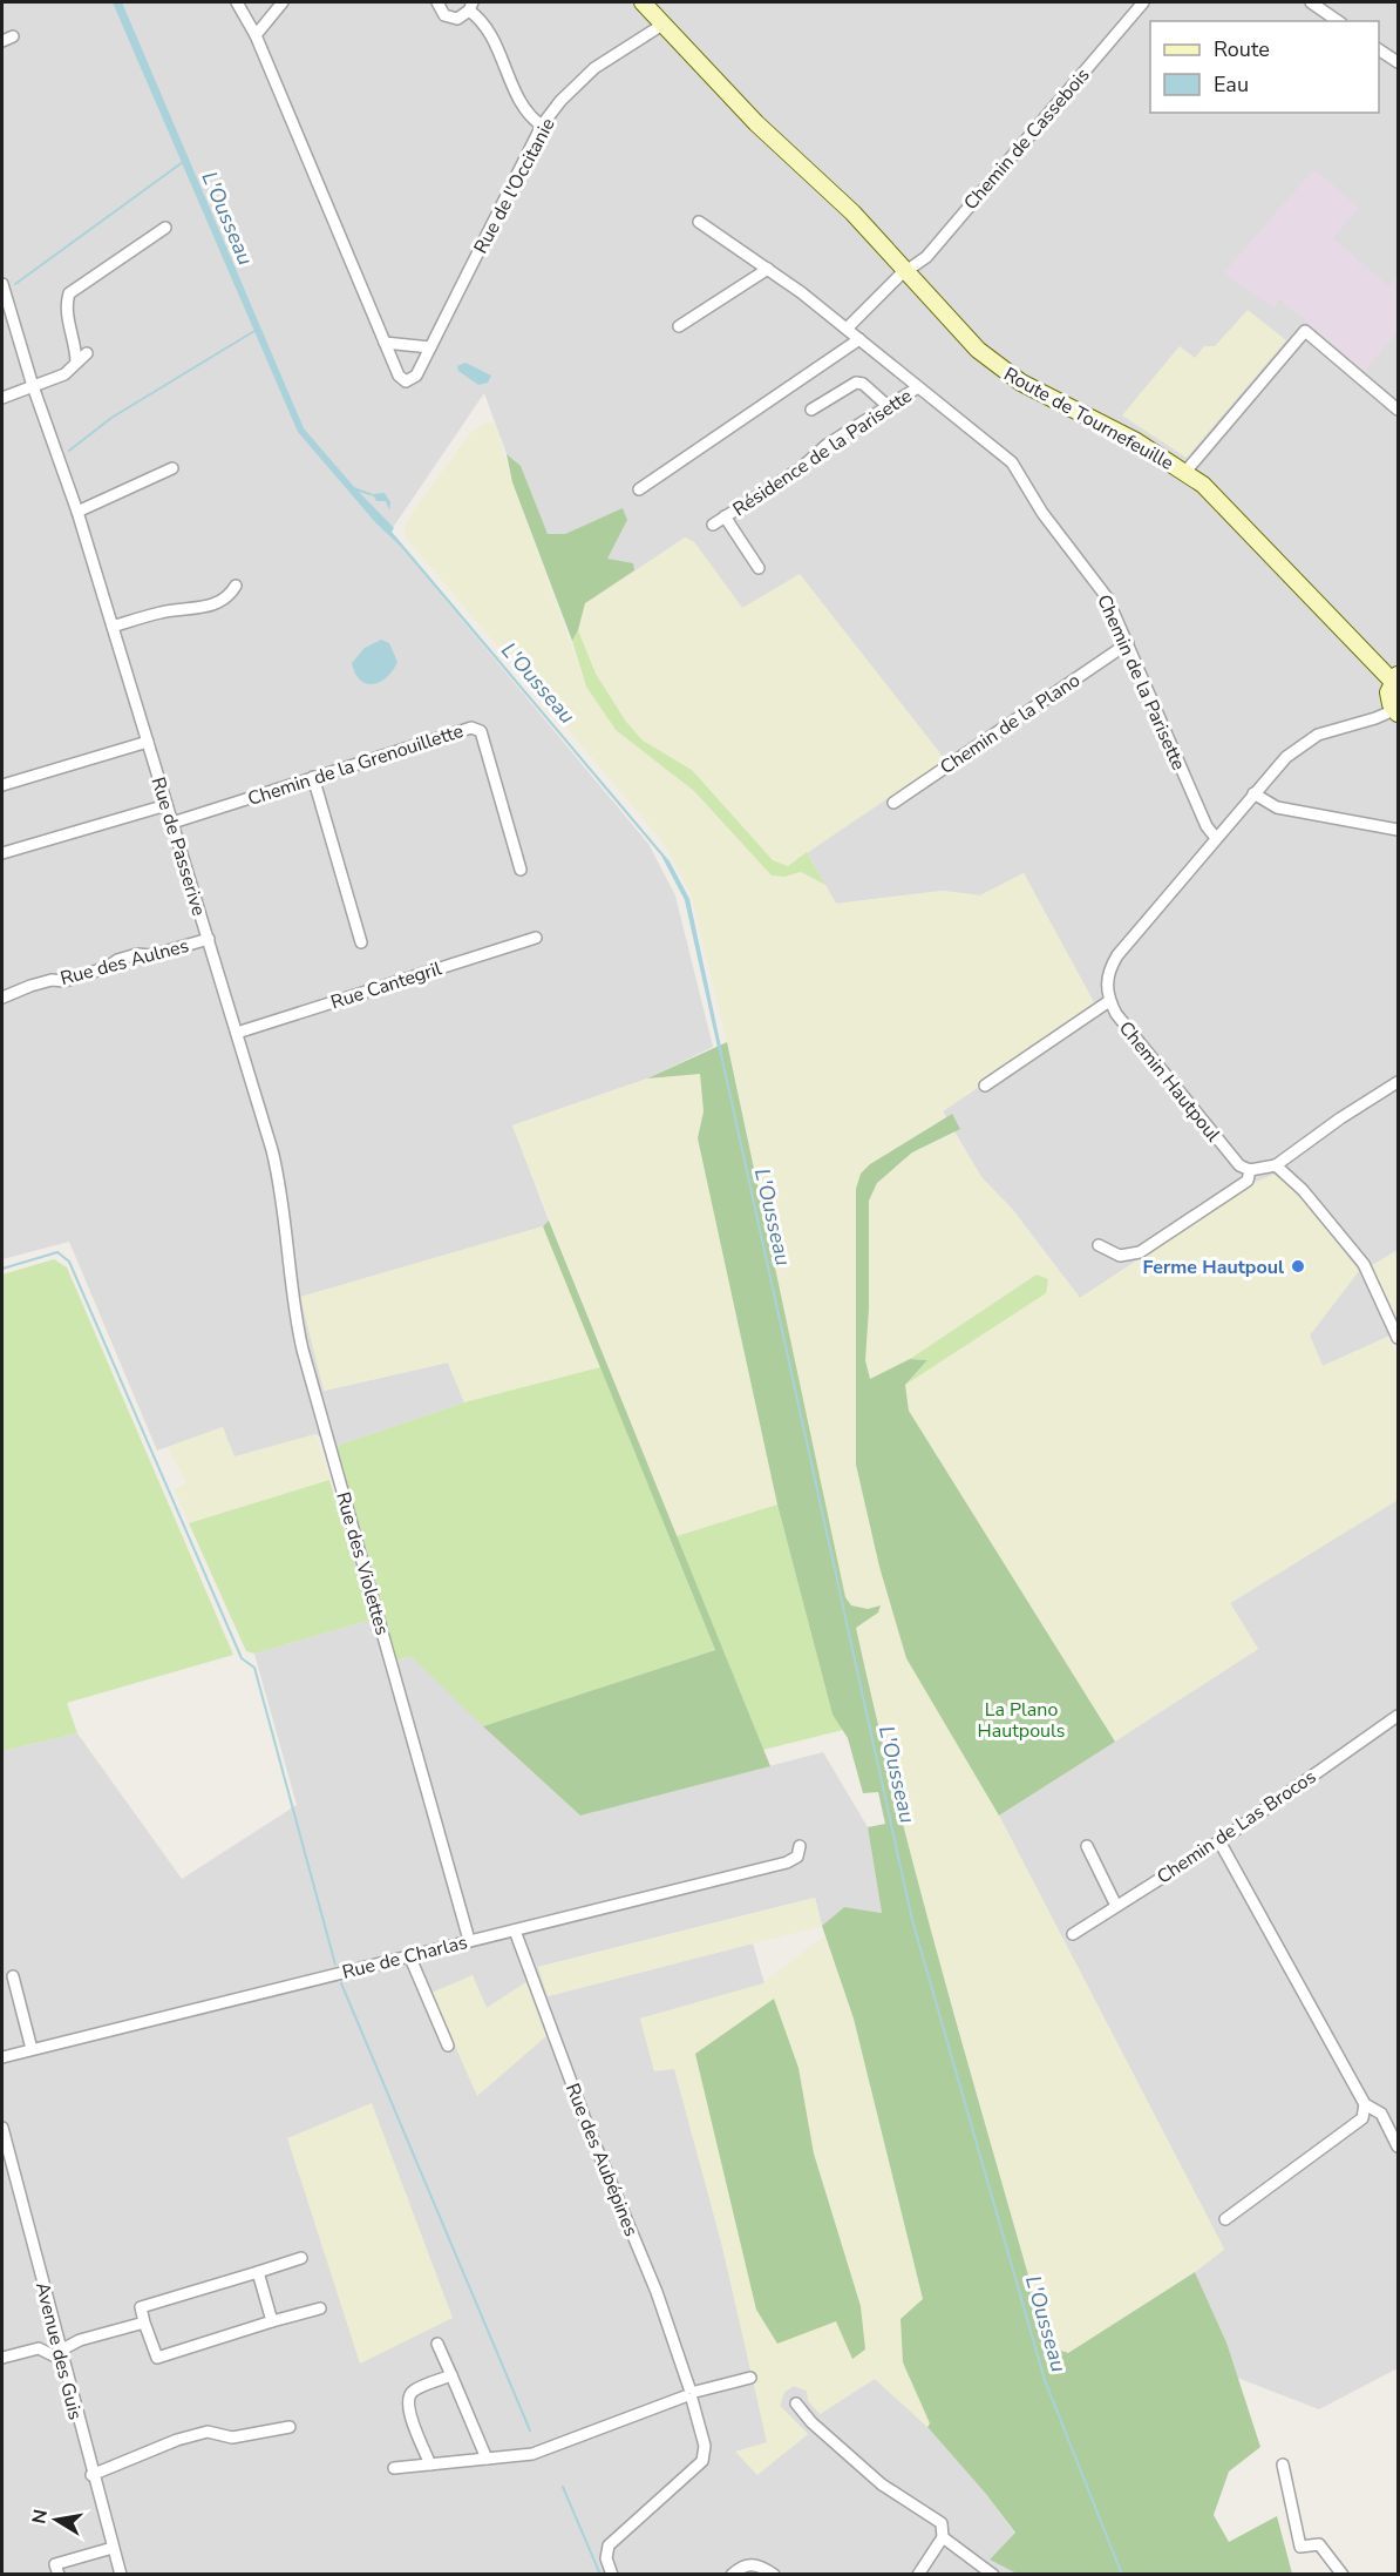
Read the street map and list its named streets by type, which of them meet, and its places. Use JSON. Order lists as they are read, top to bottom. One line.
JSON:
{"streets":{"street":["Chemin de Cassebois","Rue de l'Occitanie","Route de Tournefeuille","Résidence de la Parisette","Chemin de la Parisette","Chemin de la Plano","Chemin de la Grenouillette","Rue de Passerive","Rue des Aulnes","Rue Cantegril","Chemin Hautpoul","Rue des Violettes","Chemin de Las Brocos","Rue de Charlas","Rue des Aubépines","Avenue des Guis"]},"crossings":[["Chemin de Cassebois","Route de Tournefeuille"],["Rue de l'Occitanie","Route de Tournefeuille"],["Résidence de la Parisette","Chemin de la Parisette"],["Chemin de la Parisette","Chemin de la Plano"],["Chemin de la Parisette","Chemin Hautpoul"],["Chemin de la Grenouillette","Rue de Passerive"],["Rue de Passerive","Rue des Aulnes"],["Rue de Passerive","Rue Cantegril"],["Rue de Passerive","Rue des Violettes"],["Rue des Violettes","Rue de Charlas"],["Rue de Charlas","Rue des Aubépines"]],"water":["L'Ousseau"],"parks":["La Plano Hautpouls"],"places":["Ferme Hautpoul"],"legend":["Route","Eau"],"north":"left"}
